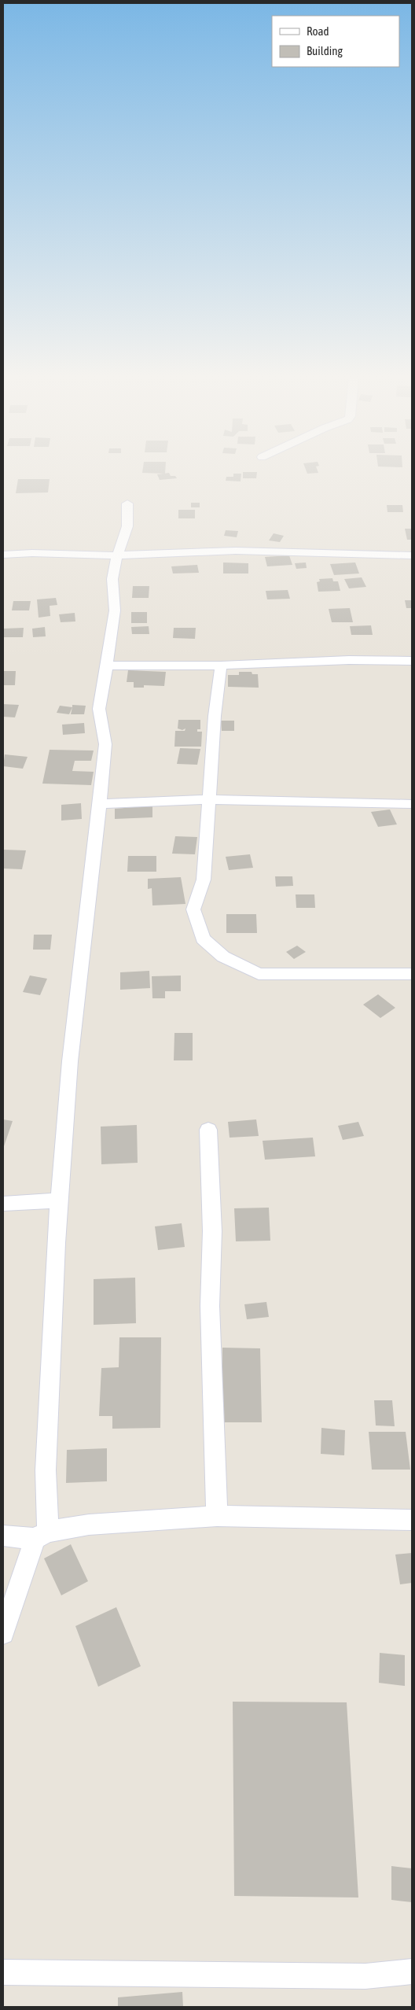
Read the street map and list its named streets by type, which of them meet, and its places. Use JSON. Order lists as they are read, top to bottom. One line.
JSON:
{"legend":["Road","Building"]}
